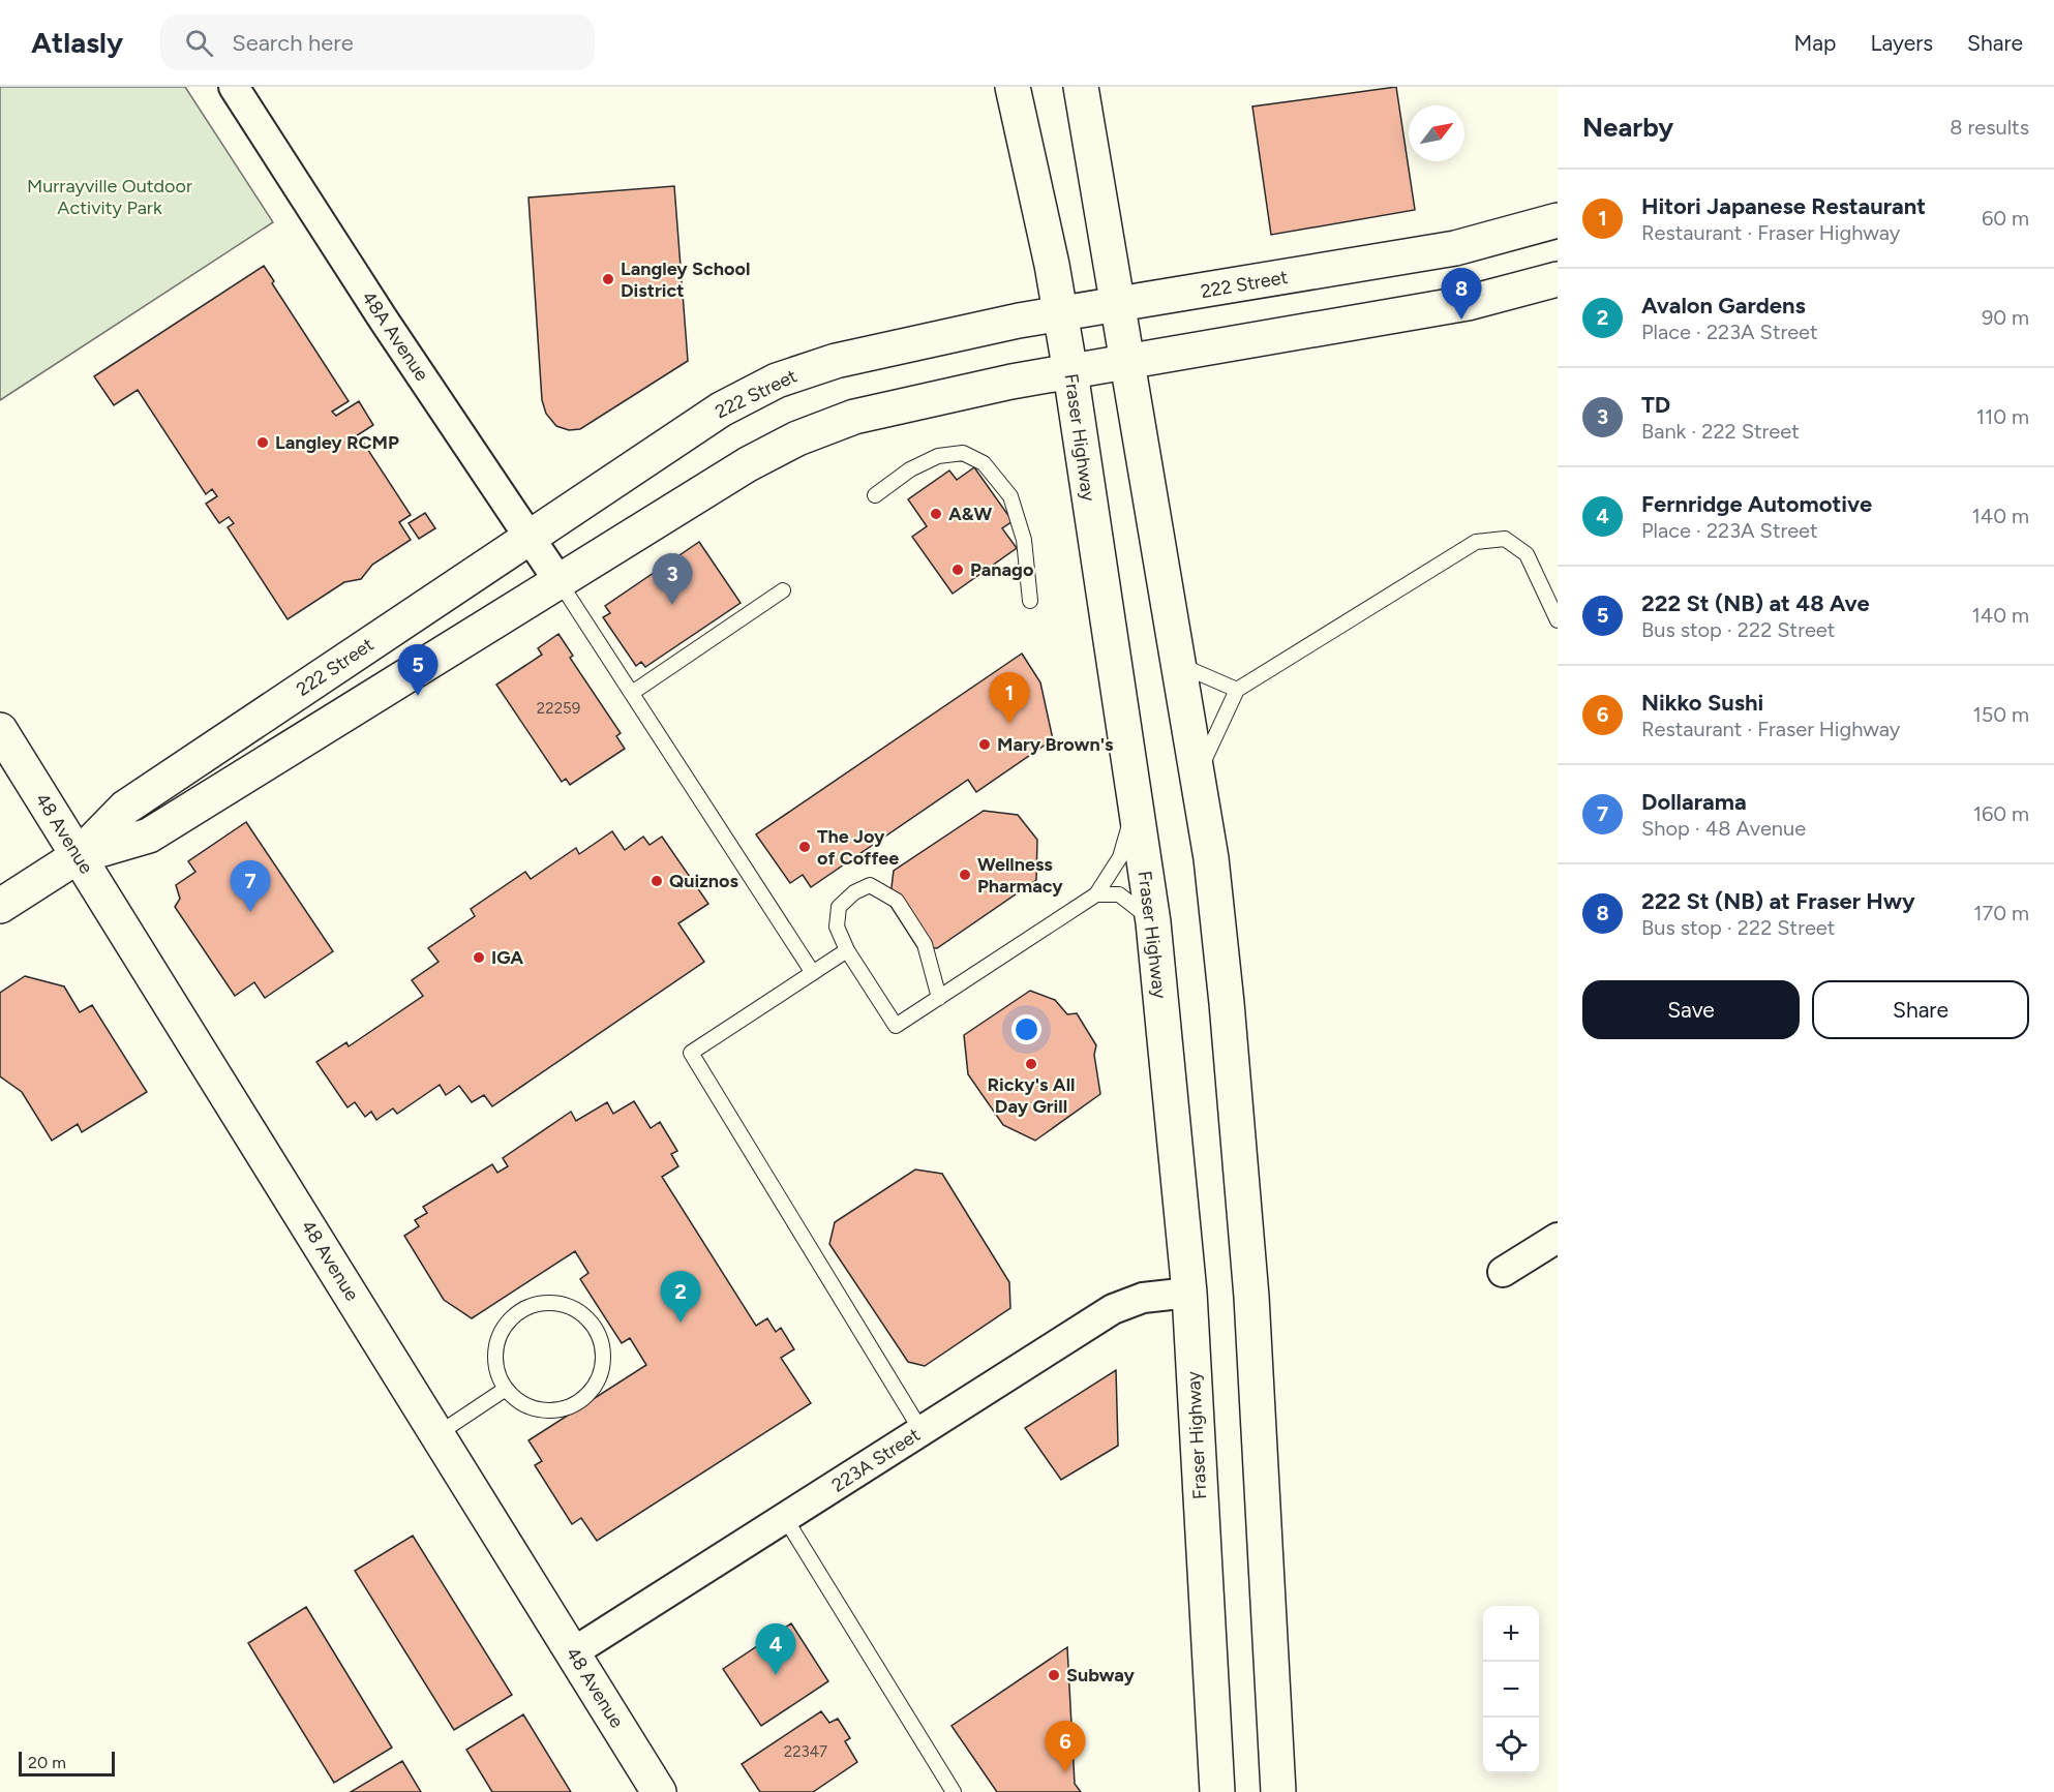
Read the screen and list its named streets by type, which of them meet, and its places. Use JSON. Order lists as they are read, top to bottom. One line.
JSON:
{"streets":{"main road":["222 Street","Fraser Highway","48 Avenue"],"street":["48A Avenue","223A Street"]},"crossings":[["222 Street","48A Avenue"],["222 Street","Fraser Highway"],["222 Street","48 Avenue"],["Fraser Highway","223A Street"],["48 Avenue","223A Street"]],"parks":["Murrayville Outdoor Activity Park"],"places":["Langley School District","Langley RCMP","A&W","Panago","Mary Brown's","The Joy of Coffee","Wellness Pharmacy","Quiznos","IGA","Ricky's All Day Grill","Subway"],"house_numbers":["22259","22347"],"scale_bar":"20 m","north":"top right","page":{"header":"Atlasly","search":"Search here","nav":["Map","Layers","Share"],"heading":["Nearby","8 results"],"list":[{"mark":"1","name":"Hitori Japanese Restaurant","note":"Restaurant · Fraser Highway","value":"60 m"},{"mark":"2","name":"Avalon Gardens","note":"Place · 223A Street","value":"90 m"},{"mark":"3","name":"TD","note":"Bank · 222 Street","value":"110 m"},{"mark":"4","name":"Fernridge Automotive","note":"Place · 223A Street","value":"140 m"},{"mark":"5","name":"222 St (NB) at 48 Ave","note":"Bus stop · 222 Street","value":"140 m"},{"mark":"6","name":"Nikko Sushi","note":"Restaurant · Fraser Highway","value":"150 m"},{"mark":"7","name":"Dollarama","note":"Shop · 48 Avenue","value":"160 m"},{"mark":"8","name":"222 St (NB) at Fraser Hwy","note":"Bus stop · 222 Street","value":"170 m"}],"pins":["8","3","5","1","7","2","4","6"],"buttons":["Save","Share"],"map_buttons":["+","−"],"scale":"20 m"}}
